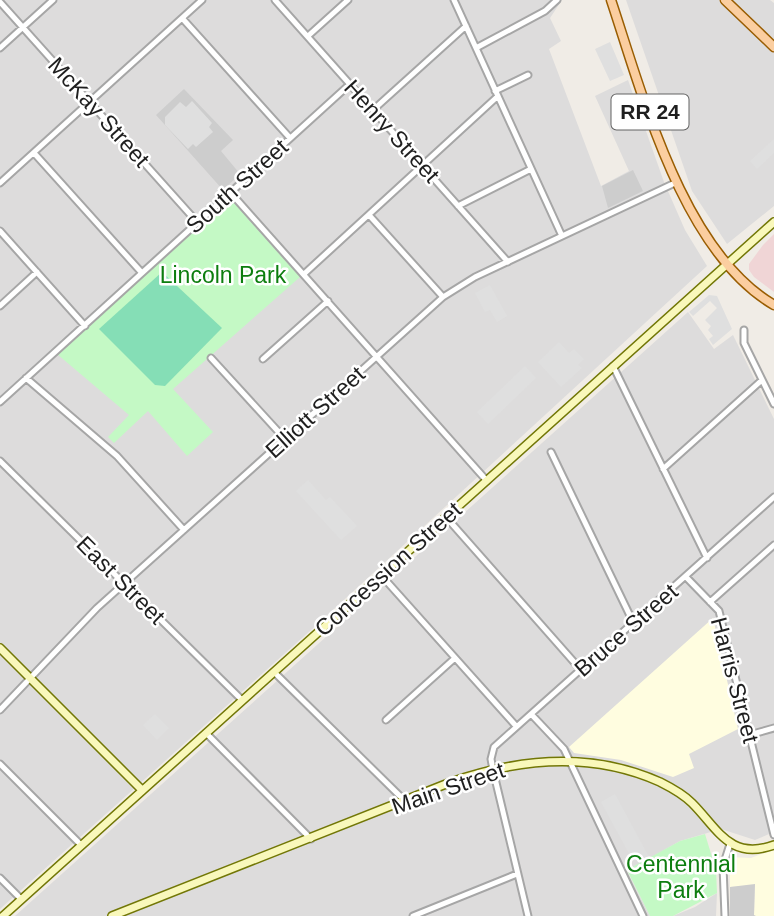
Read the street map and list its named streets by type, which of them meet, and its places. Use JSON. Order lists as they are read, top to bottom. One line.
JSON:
{"streets":{"main road":["RR 24","Concession Street","Main Street"],"street":["McKay Street","Henry Street","South Street","Elliott Street","East Street","Bruce Street","Harris Street"]},"crossings":[["McKay Street","South Street"],["RR 24","Elliott Street"],["RR 24","Concession Street"],["Henry Street","South Street"],["Henry Street","Elliott Street"],["Elliott Street","East Street"],["Concession Street","East Street"],["Bruce Street","Harris Street"],["Bruce Street","Main Street"]],"parks":["Lincoln Park","Centennial Park"]}
